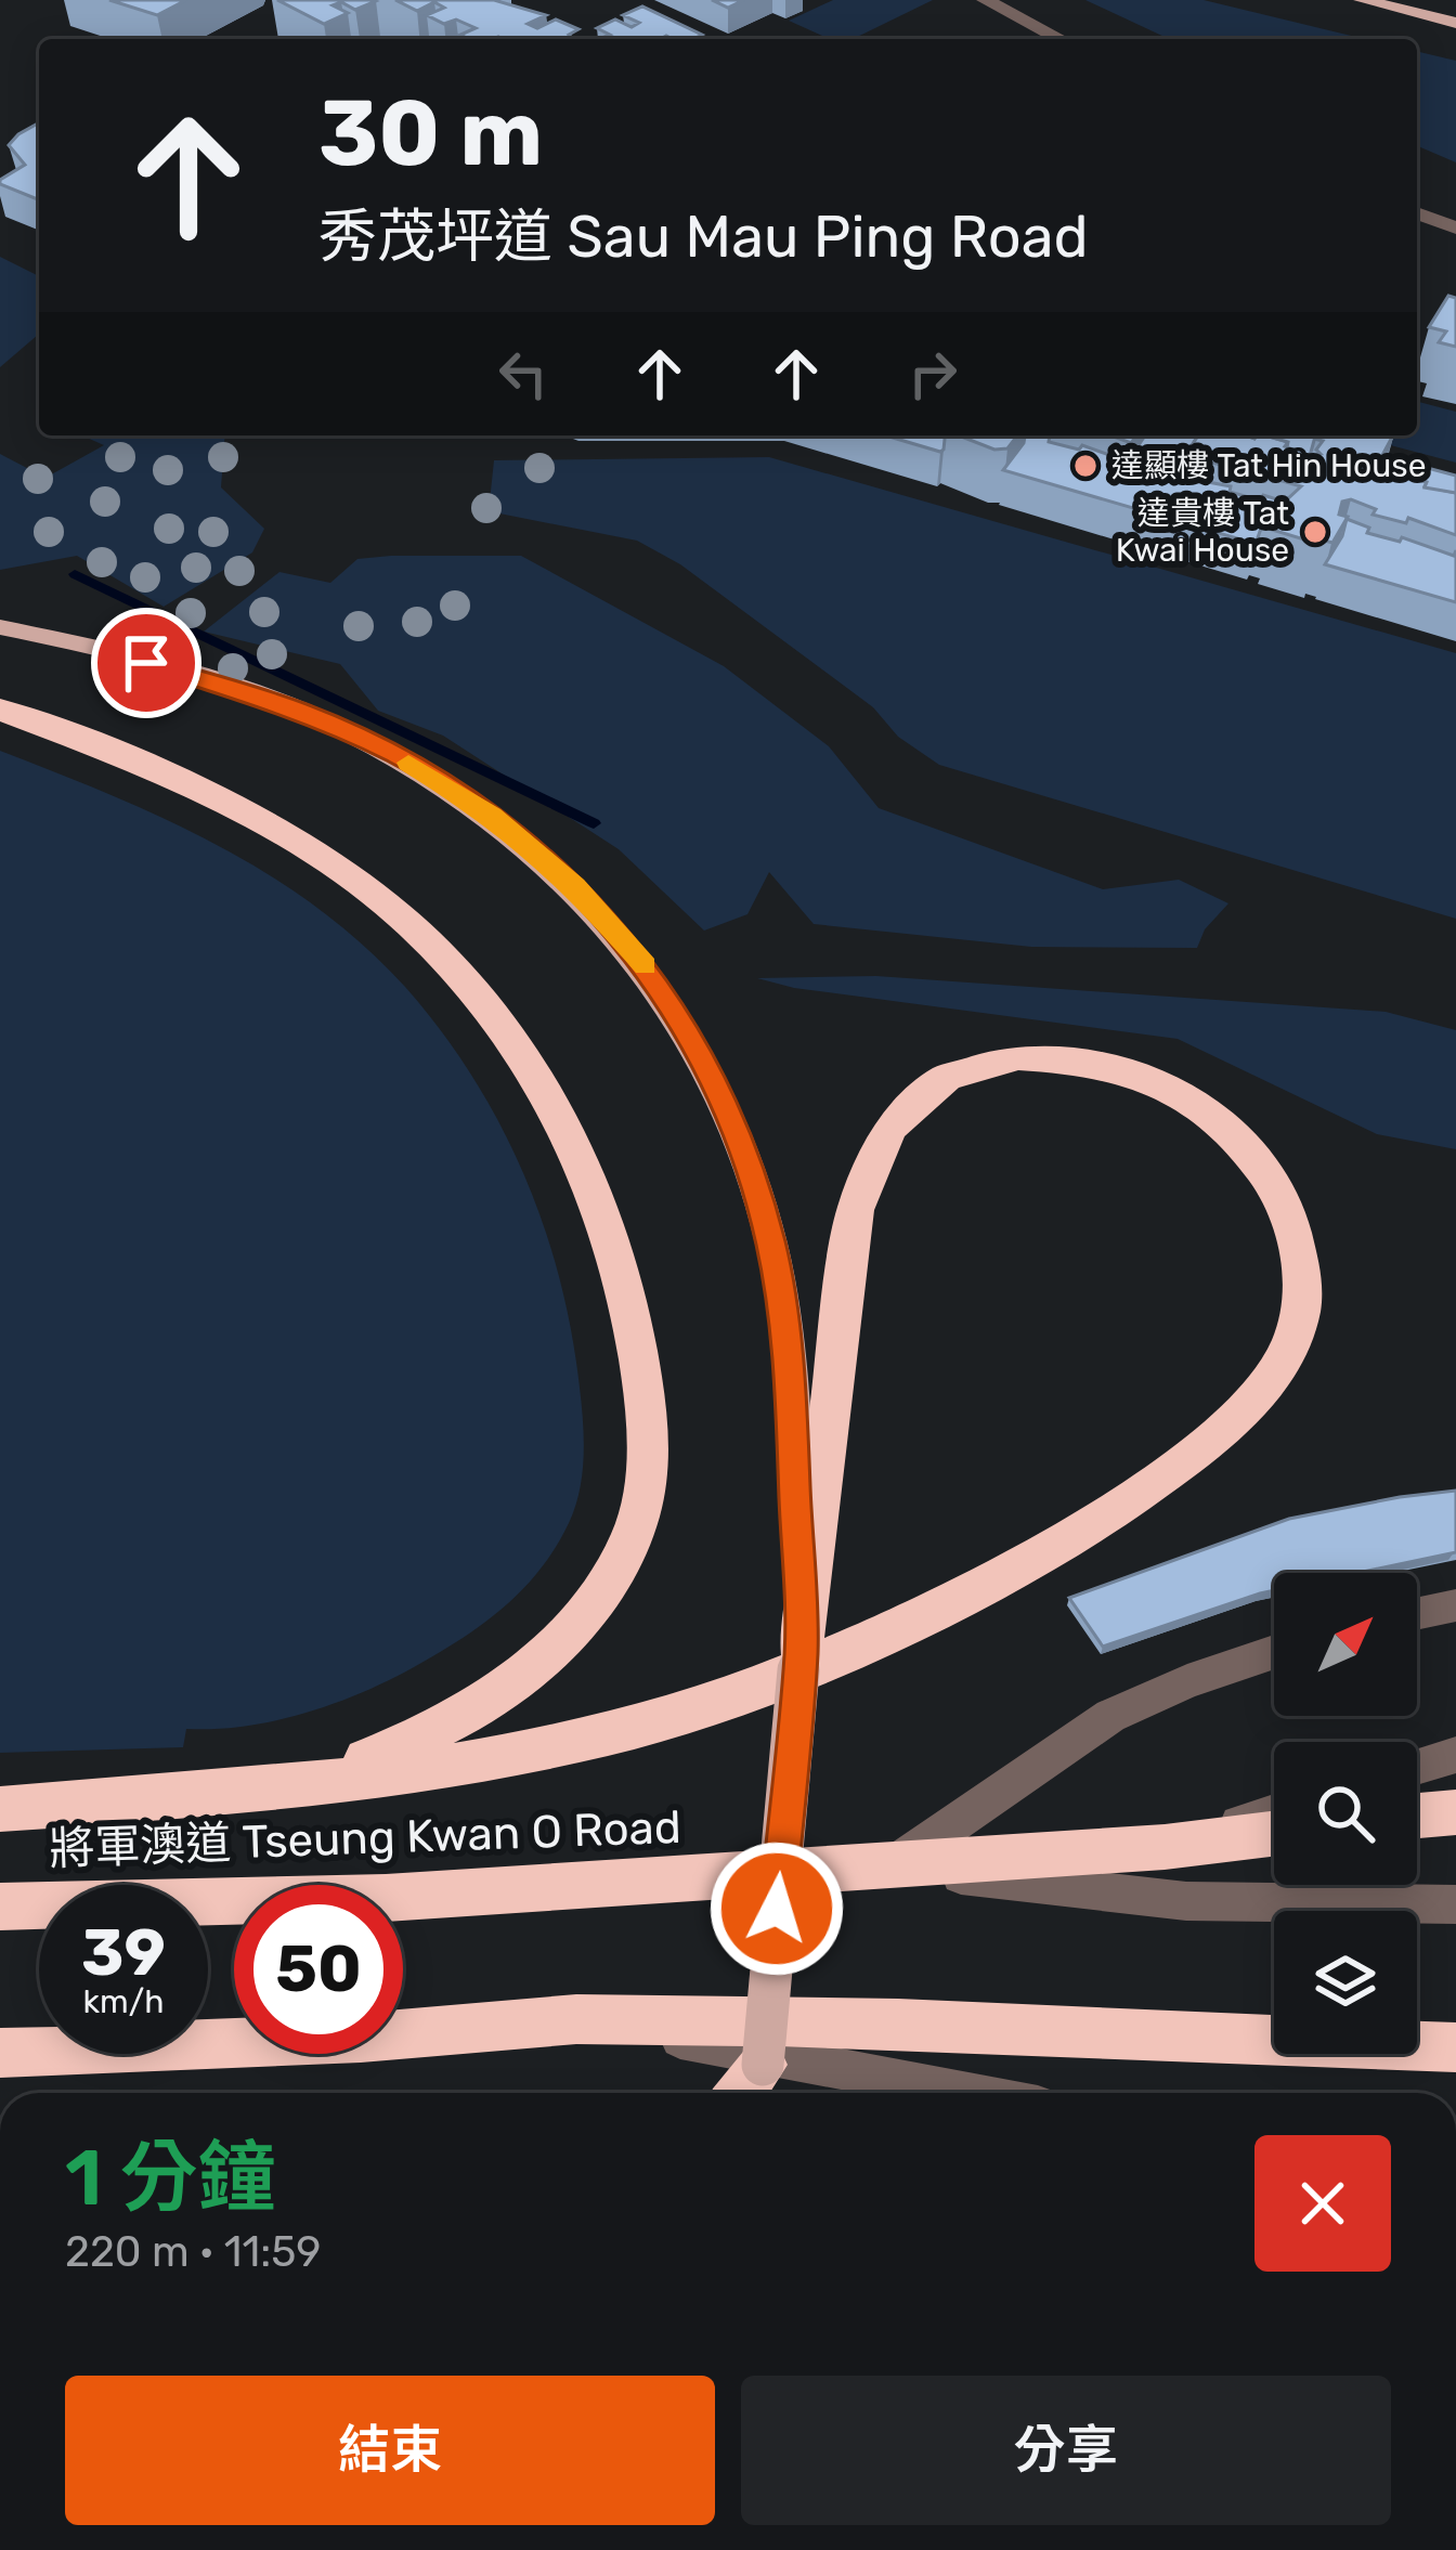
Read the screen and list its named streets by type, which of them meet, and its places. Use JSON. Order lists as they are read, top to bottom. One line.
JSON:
{"streets":{"highway":["將軍澳道 Tseung Kwan O Road"]},"places":["達顯樓 Tat Hin House","達貴樓 Tat Kwai House"],"north":"top right","page":{"turn":["30 m","秀茂坪道 Sau Mau Ping Road"],"speed":"39 km/h","limit":"50","heading":["1 分鐘","220 m · 11:59"],"buttons":["結束","分享"]}}
